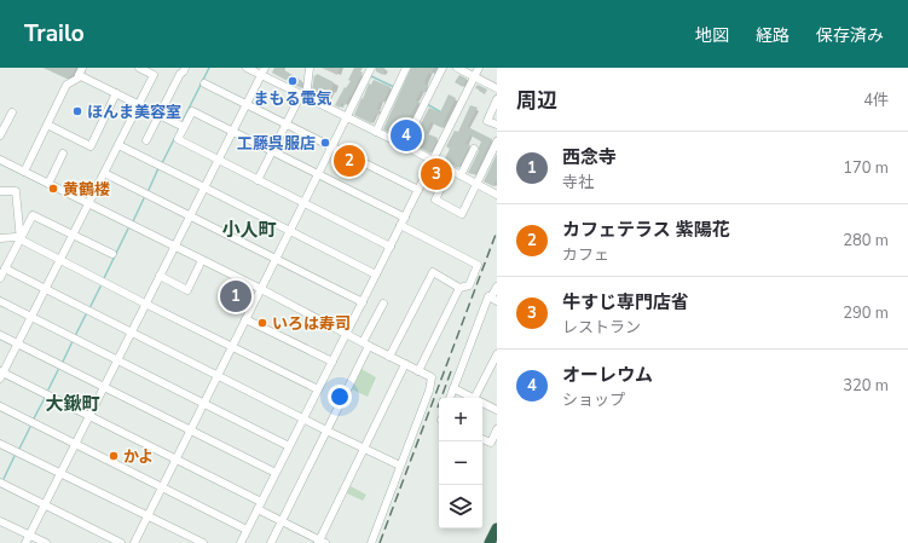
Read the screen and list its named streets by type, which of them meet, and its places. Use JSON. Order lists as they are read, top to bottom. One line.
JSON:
{"districts":["小人町","大鍬町"],"places":["まもる電気","ほんま美容室","工藤呉服店","黄鶴楼","いろは寿司","かよ"],"page":{"header":"Trailo","nav":["地図","経路","保存済み"],"heading":["周辺","4件"],"pins":["4","2","3","1"],"list":[{"mark":"1","name":"西念寺","note":"寺社","value":"170 m"},{"mark":"2","name":"カフェテラス 紫陽花","note":"カフェ","value":"280 m"},{"mark":"3","name":"牛すじ専門店省","note":"レストラン","value":"290 m"},{"mark":"4","name":"オーレウム","note":"ショップ","value":"320 m"}],"map_buttons":["+","−"]}}
